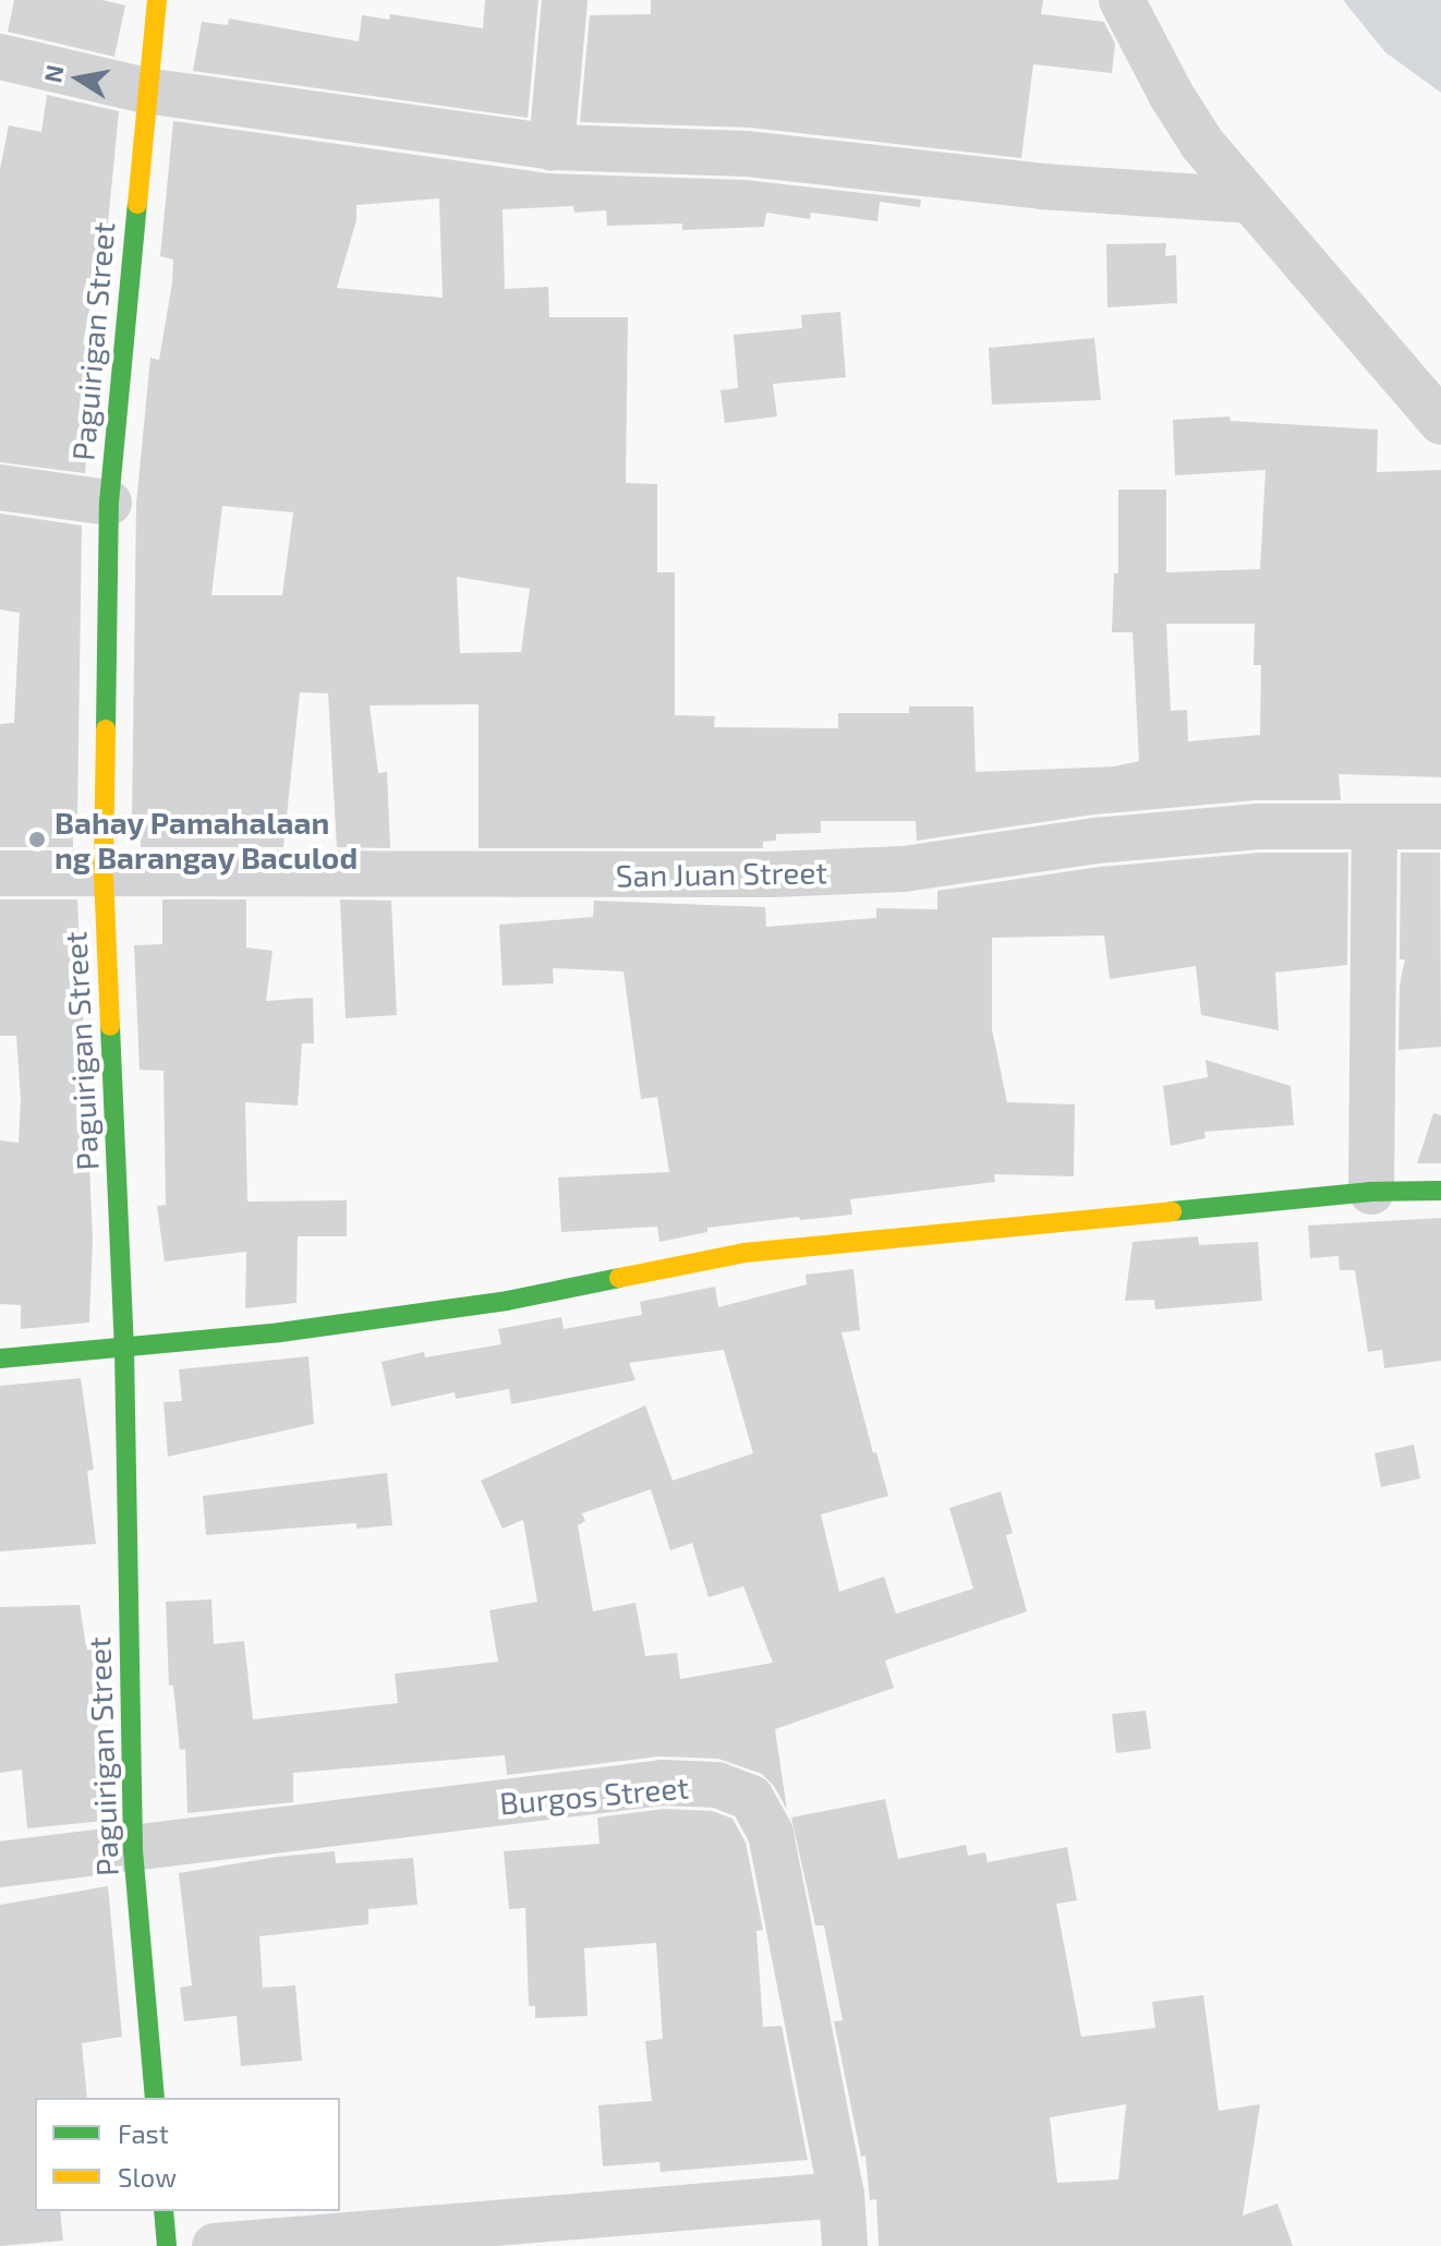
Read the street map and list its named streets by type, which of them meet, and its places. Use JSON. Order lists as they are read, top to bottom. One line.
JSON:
{"streets":{"main road":["Paguirigan Street"],"street":["San Juan Street","Burgos Street"]},"crossings":[["Paguirigan Street","San Juan Street"],["Paguirigan Street","Burgos Street"]],"places":["Bahay Pamahalaan ng Barangay Baculod"],"legend":["Fast","Slow"],"north":"left"}
